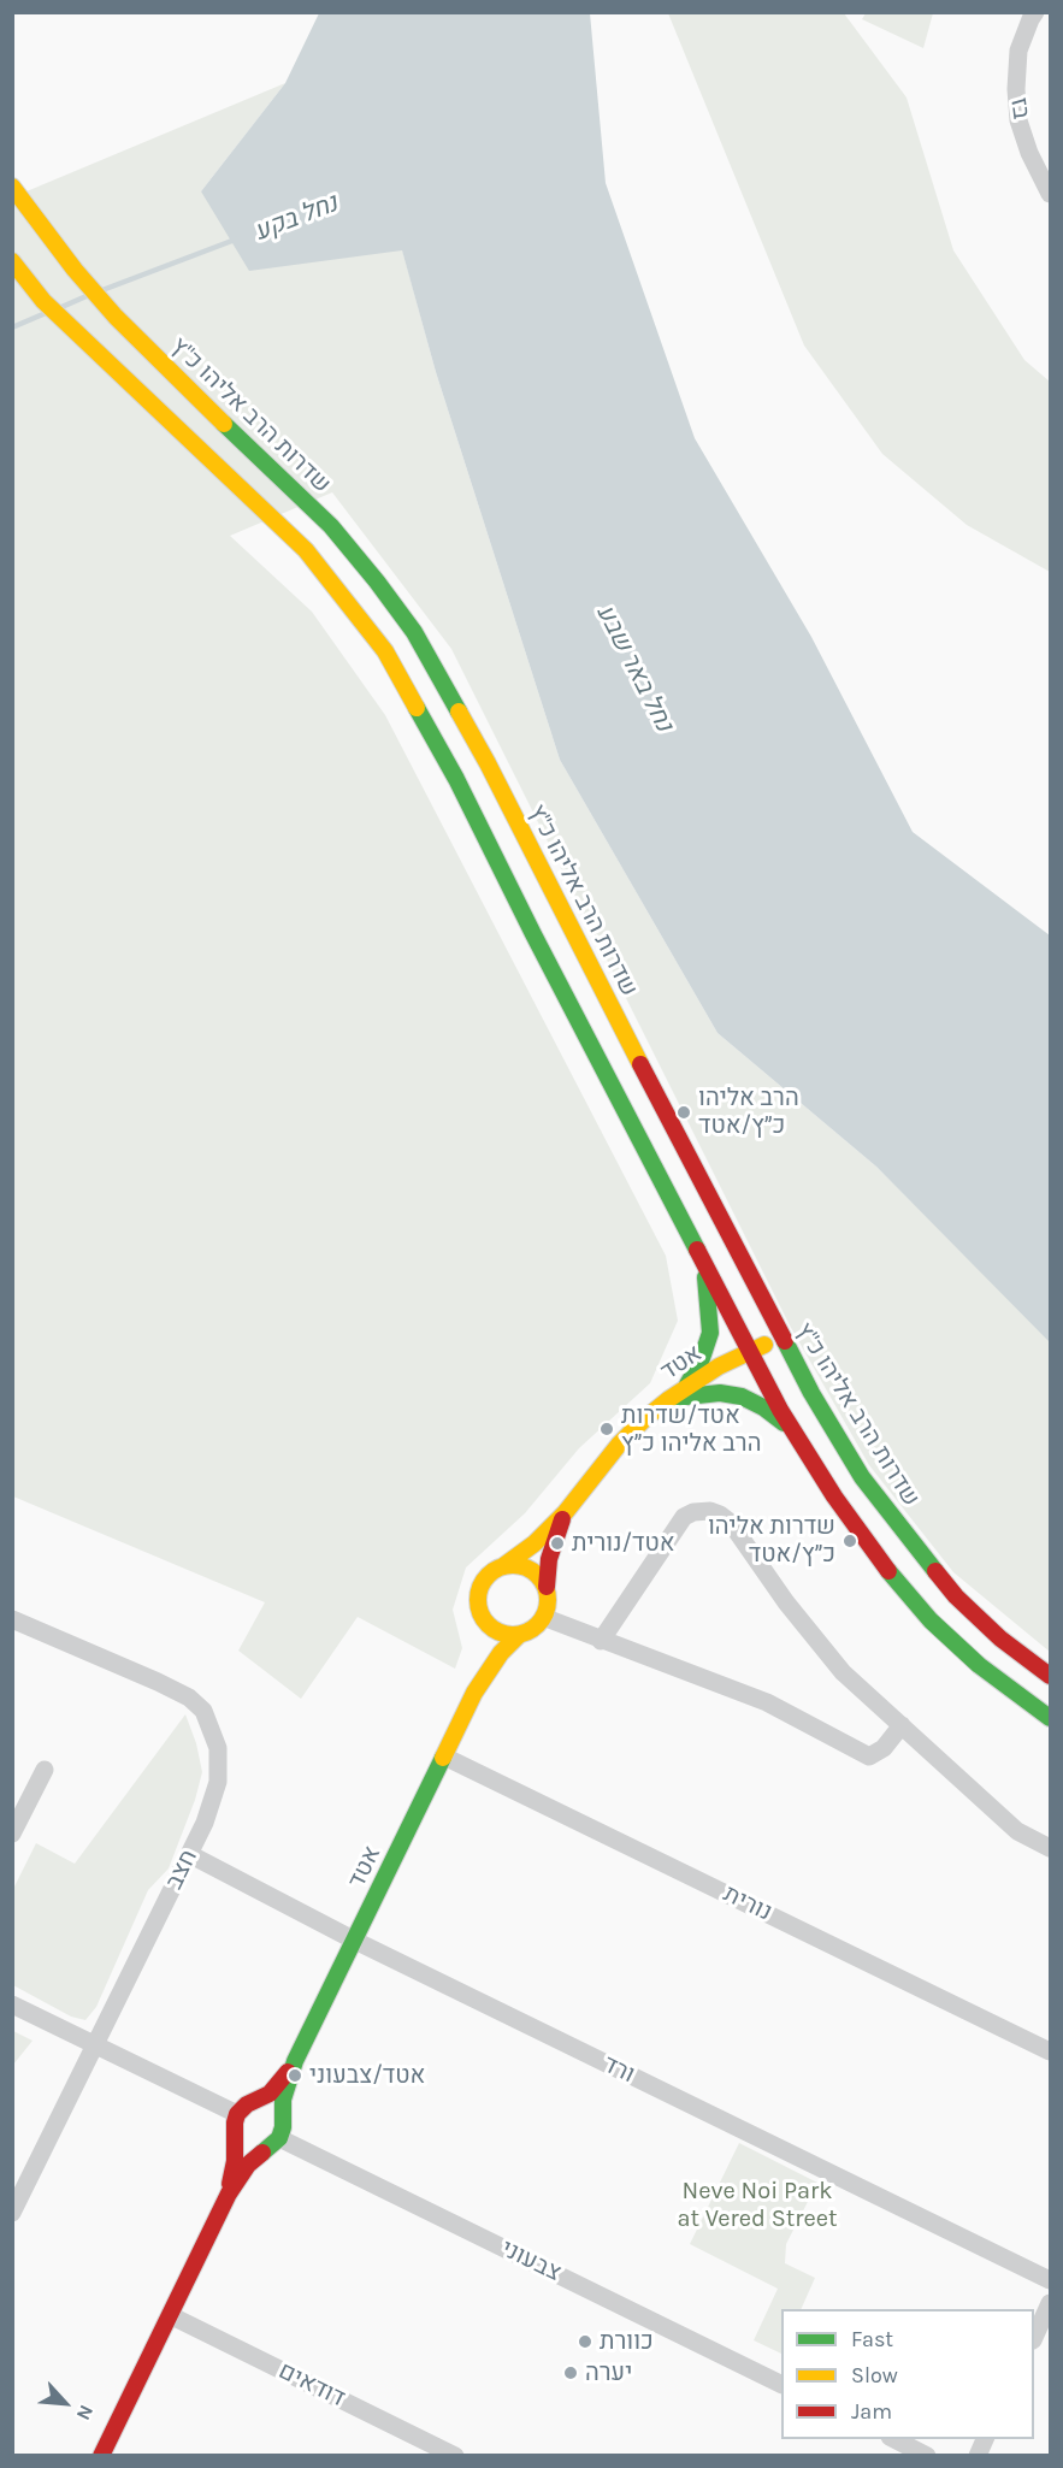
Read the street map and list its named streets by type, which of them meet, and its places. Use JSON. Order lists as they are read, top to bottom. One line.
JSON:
{"streets":{"street":["בז","שדרות הרב אליהו כ\"ץ","אטד","חצב","נורית","ורד","צבעוני","דודאים"]},"crossings":[["שדרות הרב אליהו כ\"ץ","אטד"],["אטד","נורית"],["אטד","ורד"],["אטד","צבעוני"],["חצב","ורד"]],"water":["נחל בקע","נחל באר שבע"],"parks":["Neve Noi Park at Vered Street"],"places":["הרב אליהו כ״ץ/אטד","אטד/שדרות הרב אליהו כ״ץ","שדרות אליהו כ״ץ/אטד","אטד/נורית","אטד/צבעוני","כוורת","יערה"],"legend":["Fast","Slow","Jam"],"north":"bottom right"}
